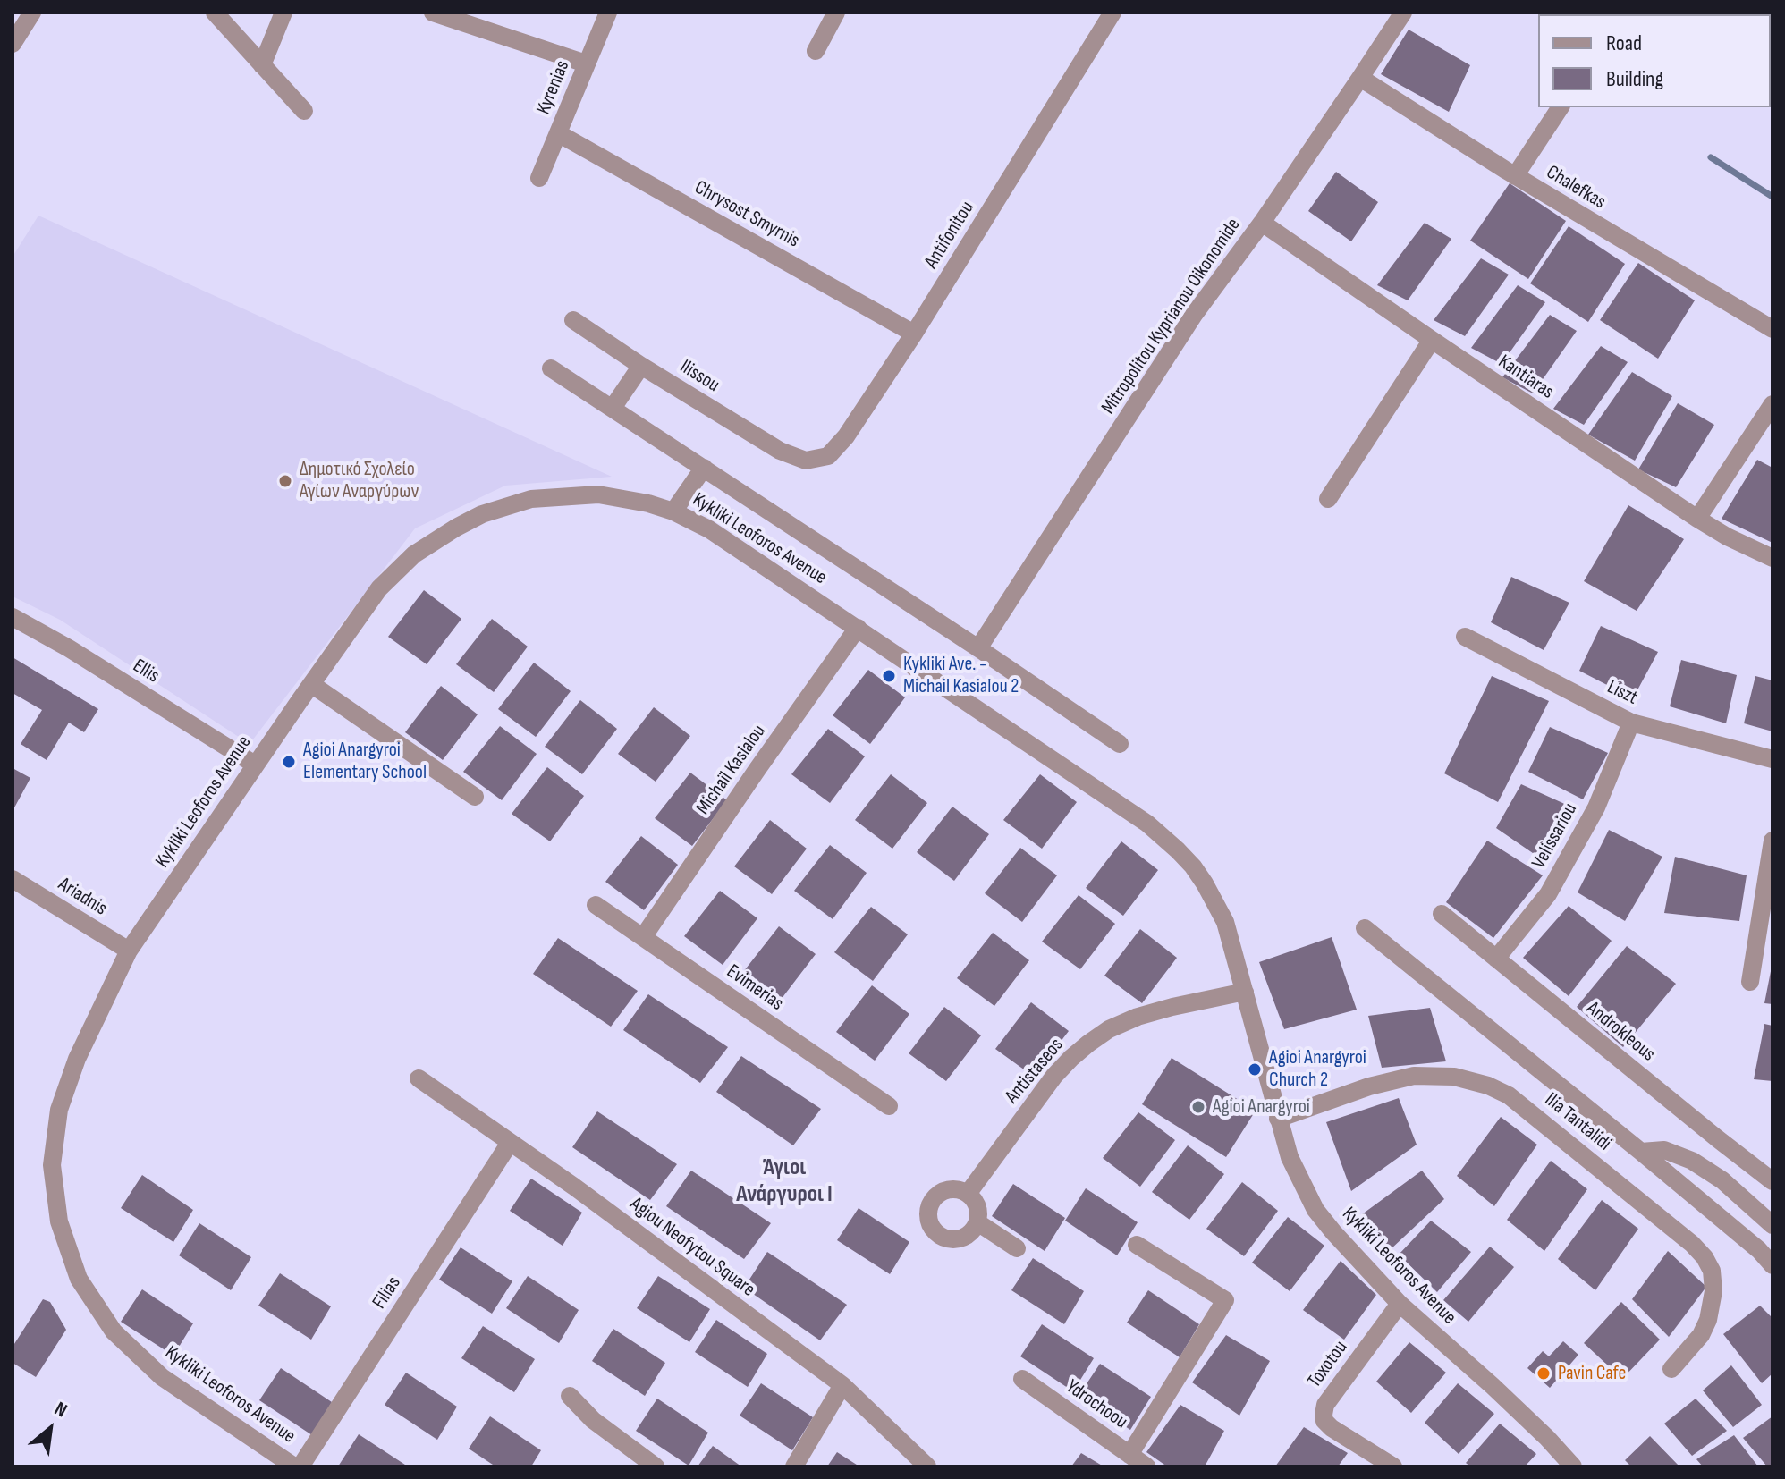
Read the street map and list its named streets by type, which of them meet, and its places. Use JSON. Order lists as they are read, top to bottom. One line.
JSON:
{"streets":{"street":["Kyrenias","Chalefkas","Chrysost Smyrnis","Antifonitou","Mitropolitou Kyprianou Oikonomide","Ilissou","Kantiaras","Kykliki Leoforos Avenue","Ellis","Liszt","Michaïl Kasialou","Velissariou","Ariadnis","Evimerias","Androkleous","Antistaseos","Ilia Tantalidi","Agiou Neofytou Square","Filias","Toxotou","Ydrochoou"]},"crossings":[["Kyrenias","Chrysost Smyrnis"],["Chalefkas","Mitropolitou Kyprianou Oikonomide"],["Chrysost Smyrnis","Antifonitou"],["Antifonitou","Ilissou"],["Mitropolitou Kyprianou Oikonomide","Kantiaras"],["Kykliki Leoforos Avenue","Ellis"],["Kykliki Leoforos Avenue","Michaïl Kasialou"],["Kykliki Leoforos Avenue","Ariadnis"],["Kykliki Leoforos Avenue","Antistaseos"],["Kykliki Leoforos Avenue","Ilia Tantalidi"],["Kykliki Leoforos Avenue","Toxotou"],["Liszt","Velissariou"],["Michaïl Kasialou","Evimerias"],["Velissariou","Androkleous"],["Agiou Neofytou Square","Filias"]],"districts":["Άγιοι Ανάργυροι Ι"],"places":["Δημοτικό Σχολείο Αγίων Αναργύρων","Kykliki Ave. - Michail Kasialou 2","Agioi Anargyroi Elementary School","Agioi Anargyroi Church 2","Agioi Anargyroi","Pavin Cafe"],"legend":["Road","Building"],"north":"top right"}
